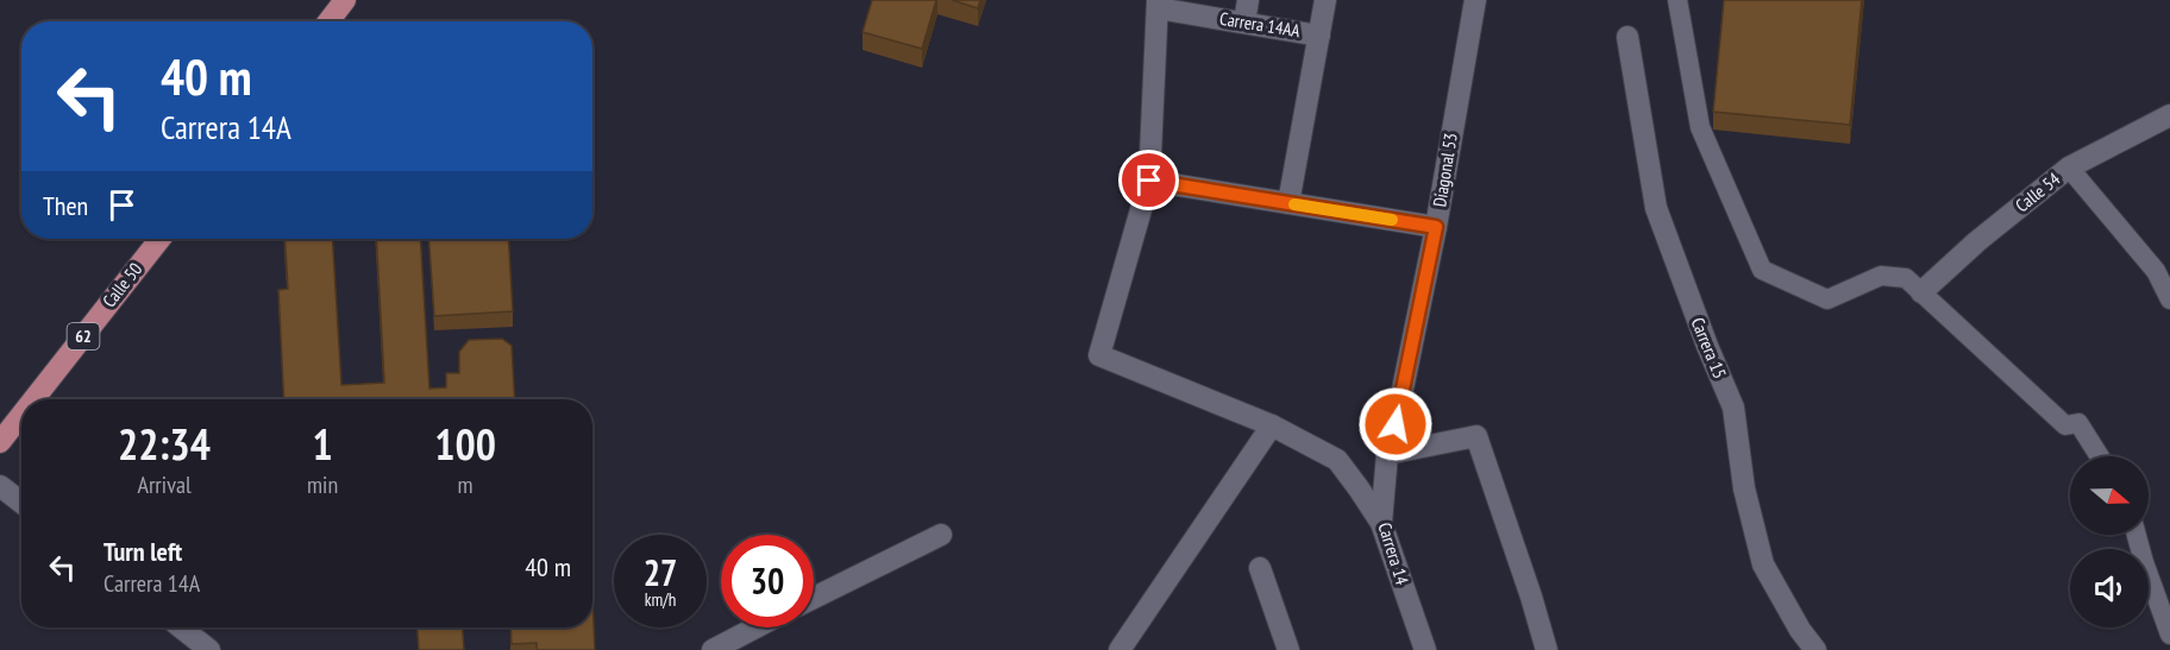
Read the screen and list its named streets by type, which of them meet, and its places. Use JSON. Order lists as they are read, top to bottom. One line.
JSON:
{"streets":{"main road":["Calle 50","62"],"street":["Carrera 14AA","Diagonal 53","Calle 54","Carrera 15","Carrera 14"]},"crossings":[["Diagonal 53","Carrera 14"]],"north":"right","page":{"turn":["40 m","Carrera 14A"],"then":"Then","eta":["22:34","Arrival","1","min","100","m"],"list":[{"name":"Turn left","note":"Carrera 14A","value":"40 m"}],"speed":"27 km/h","limit":"30"}}
